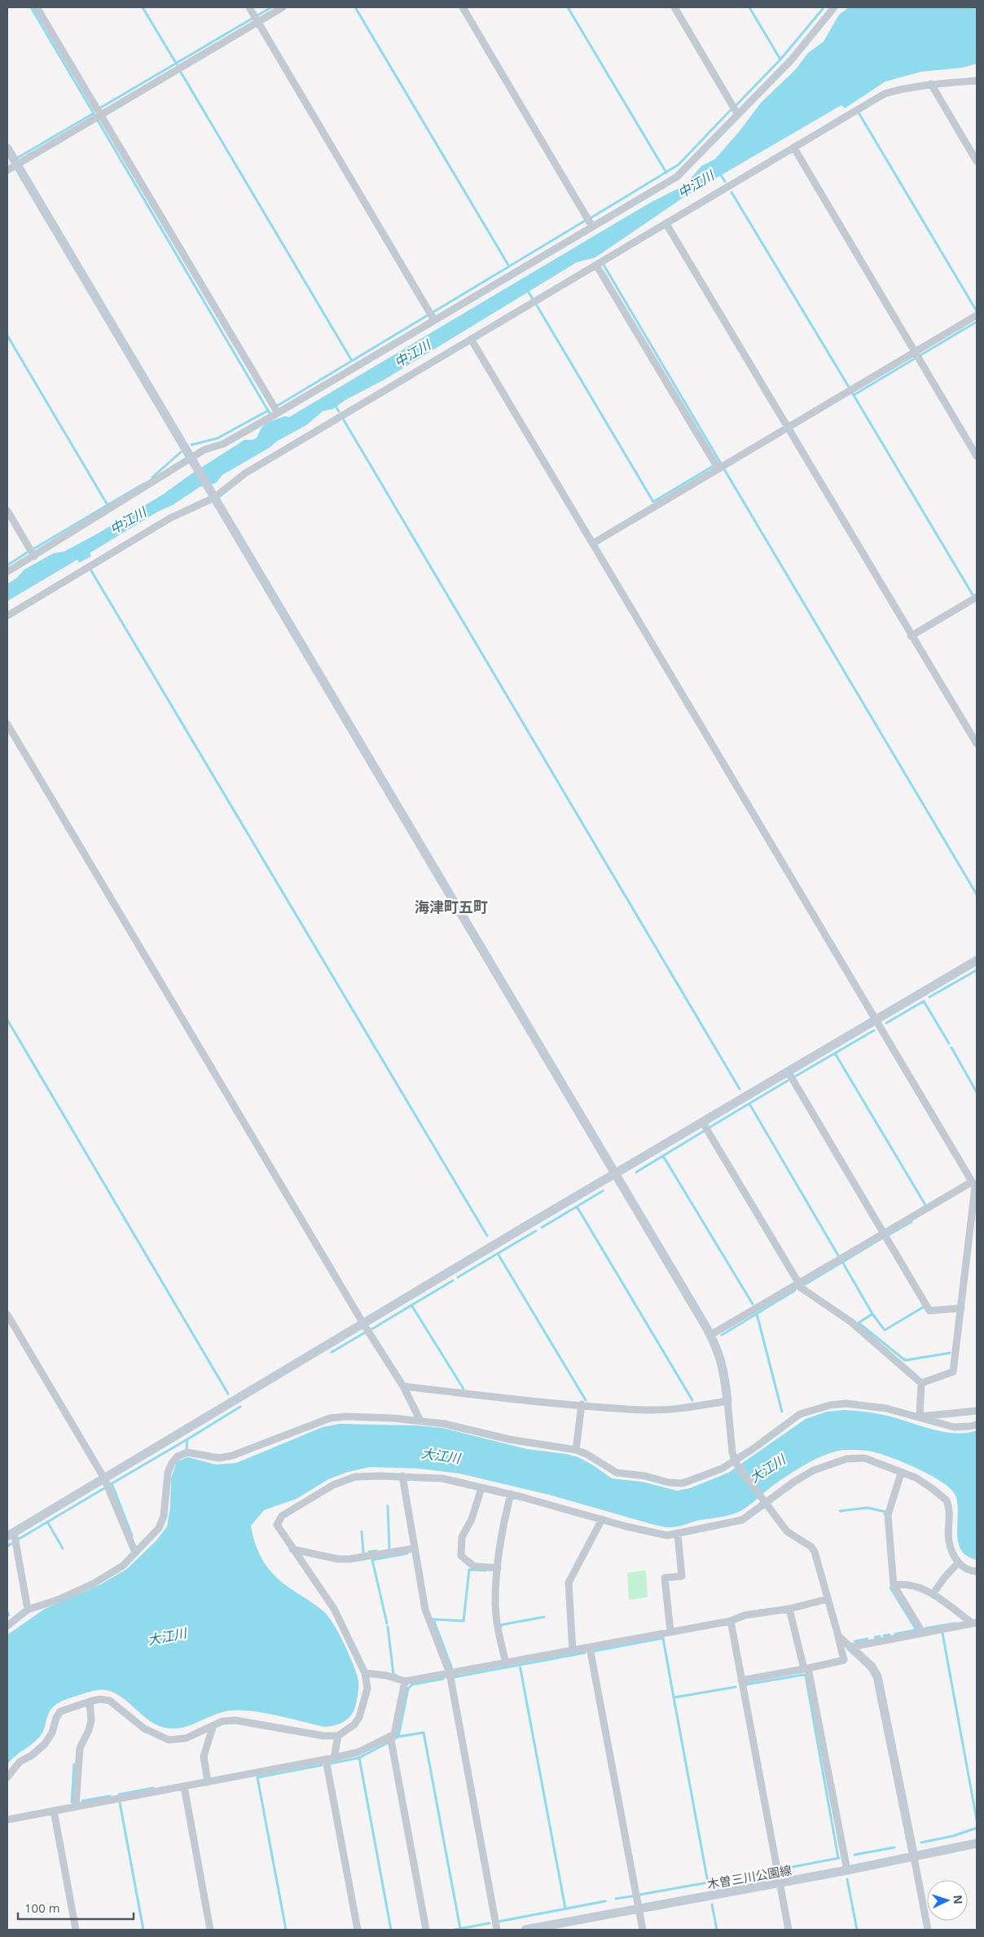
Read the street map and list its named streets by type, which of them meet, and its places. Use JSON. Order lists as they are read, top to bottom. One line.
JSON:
{"streets":{"street":["木曽三川公園線"]},"districts":["海津町五町"],"water":["中江川","大江川"],"scale_bar":"100 m","north":"right"}
